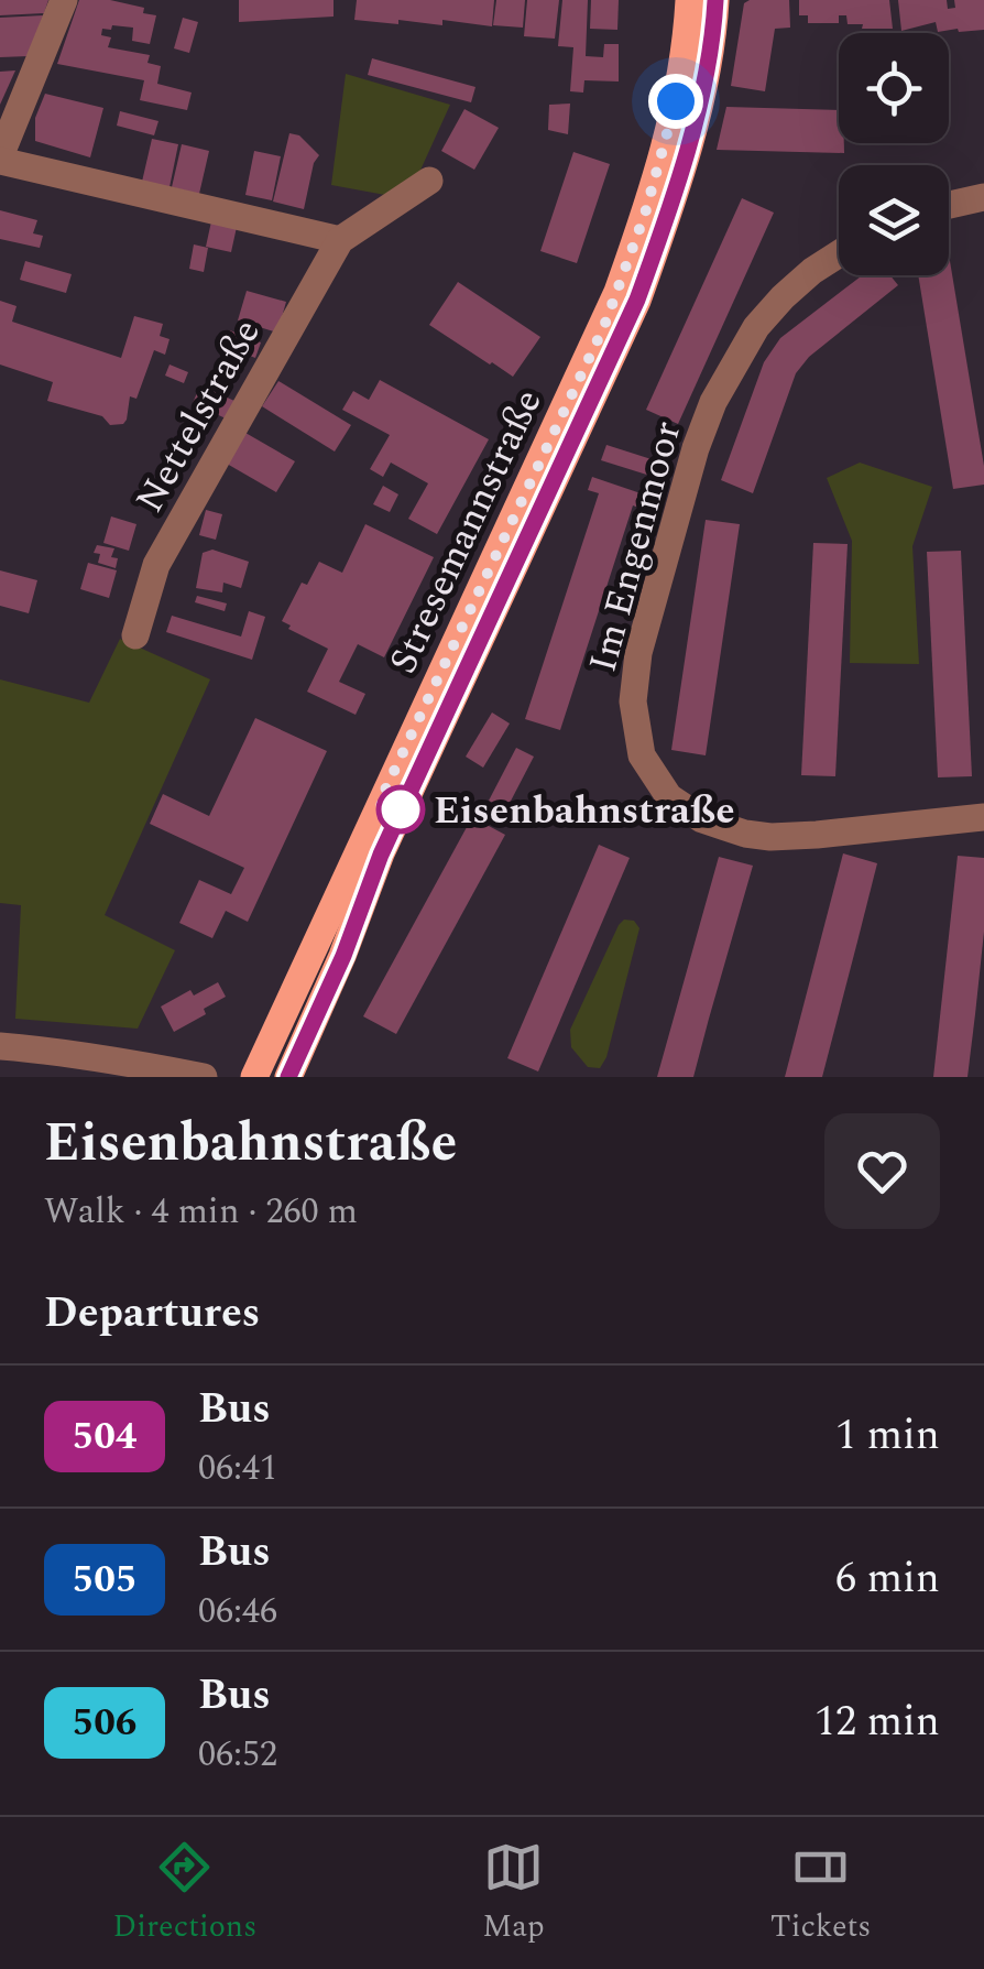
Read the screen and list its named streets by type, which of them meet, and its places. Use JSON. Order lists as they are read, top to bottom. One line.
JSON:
{"streets":{"main road":["Stresemannstraße"],"street":["Nettelstraße","Im Engenmoor"]},"places":["Eisenbahnstraße"],"lines":["bus line 504"],"page":{"heading":[["Eisenbahnstraße","Walk · 4 min · 260 m"],"Departures"],"list":[{"mark":"504","name":"Bus","note":"06:41","value":"1 min"},{"mark":"505","name":"Bus","note":"06:46","value":"6 min"},{"mark":"506","name":"Bus","note":"06:52","value":"12 min"}],"tabs":["Directions","Map","Tickets"]}}
